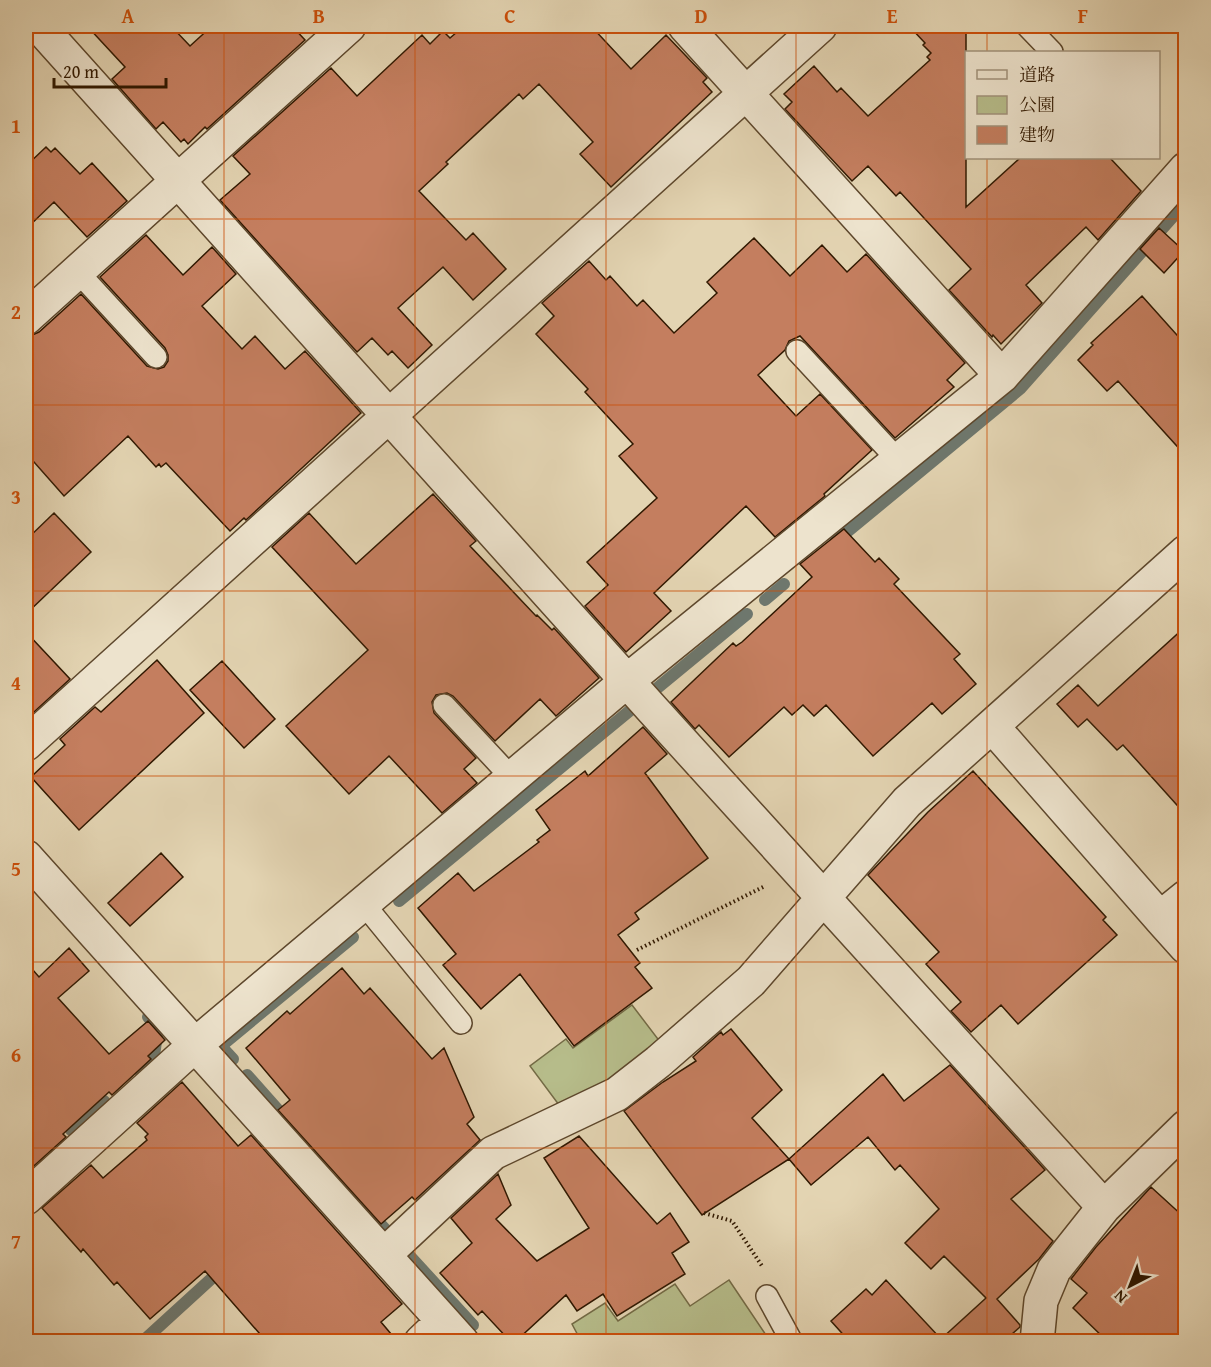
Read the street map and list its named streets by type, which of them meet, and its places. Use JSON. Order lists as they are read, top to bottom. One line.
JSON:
{"legend":["道路","公園","建物"],"scale_bar":"20 m","north":"bottom left","grid":{"columns":["A","B","C","D","E","F"],"rows":["1","2","3","4","5","6","7"]}}
